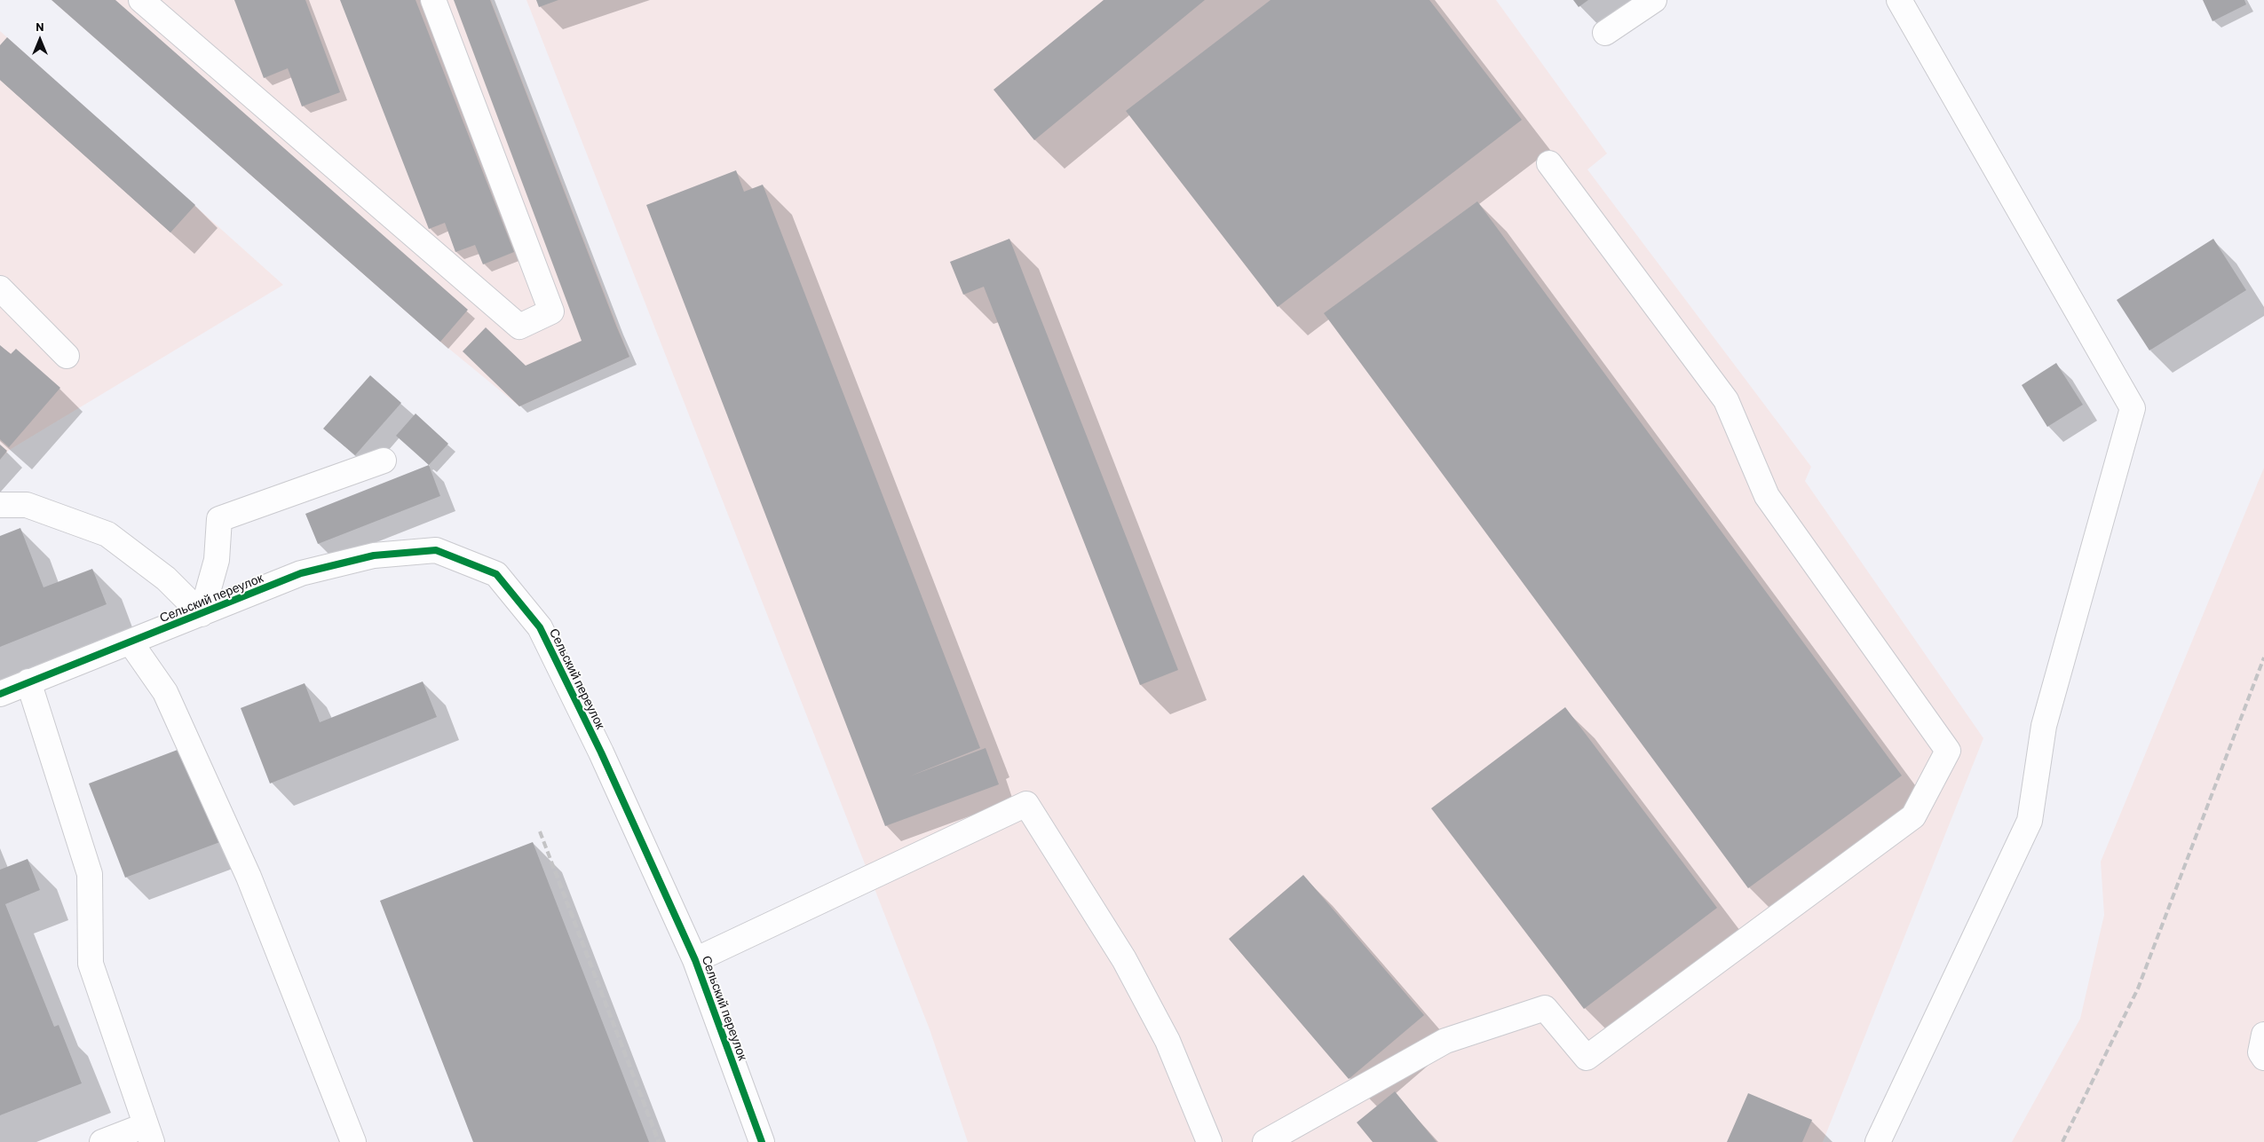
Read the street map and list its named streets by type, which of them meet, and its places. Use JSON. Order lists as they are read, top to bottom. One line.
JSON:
{"streets":{"street":["Сельский переулок"]},"north":"top"}
